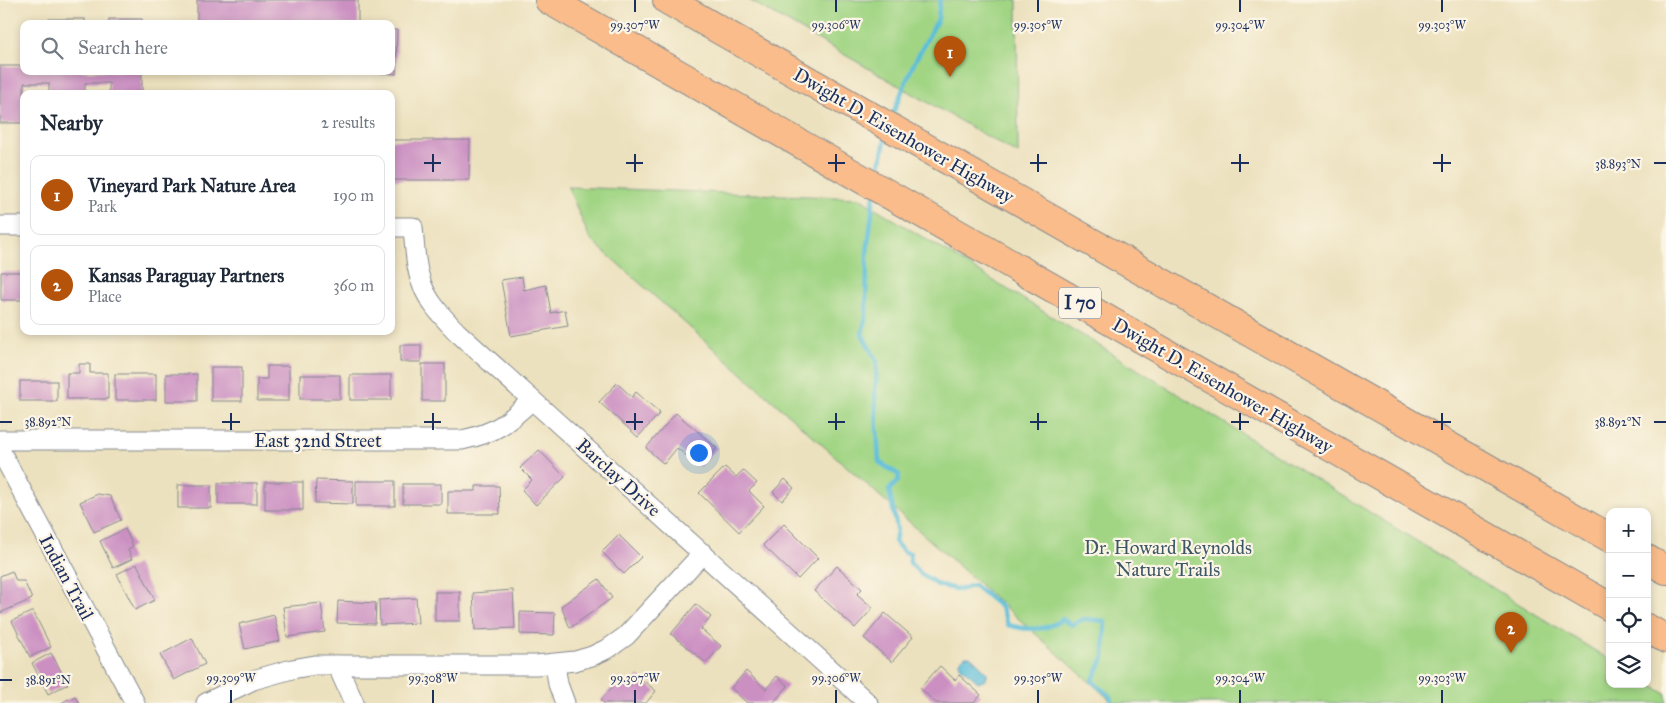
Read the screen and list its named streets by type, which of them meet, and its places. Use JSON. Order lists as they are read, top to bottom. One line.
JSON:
{"streets":{"highway":["Dwight D. Eisenhower Highway","I 70"],"street":["East 32nd Street","Barclay Drive","Indian Trail"]},"crossings":[["East 32nd Street","Barclay Drive"]],"parks":["Dr. Howard Reynolds Nature Trails"],"page":{"search":"Search here","pins":["1","2"],"heading":["Nearby","2 results"],"list":[{"mark":"1","name":"Vineyard Park Nature Area","note":"Park","value":"190 m"},{"mark":"2","name":"Kansas Paraguay Partners","note":"Place","value":"360 m"}],"map_buttons":["+","−"]},"coordinates":["99.307°W","99.306°W","99.305°W","99.304°W","99.303°W","38.893°N","38.892°N","99.309°W","99.308°W","38.891°N"]}
